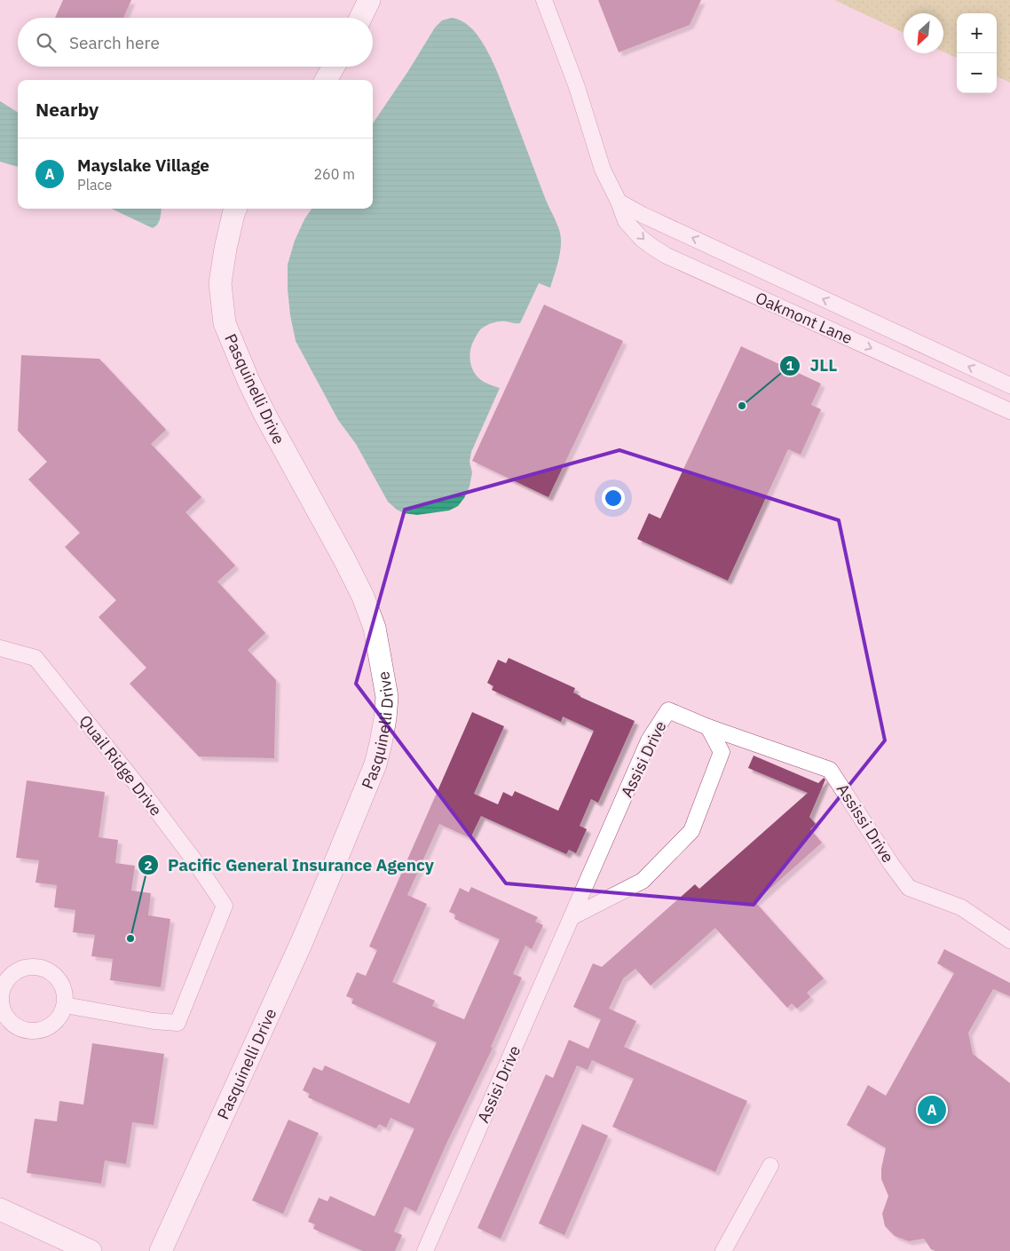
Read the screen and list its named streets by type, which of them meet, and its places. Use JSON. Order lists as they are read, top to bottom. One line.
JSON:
{"streets":{"street":["Oakmont Lane","Pasquinelli Drive","Assisi Drive","Quail Ridge Drive","Assissi Drive"]},"crossings":[["Assisi Drive","Assissi Drive"]],"places":["JLL","Pacific General Insurance Agency"],"north":"bottom left","page":{"map_buttons":["+","−"],"search":"Search here","heading":"Nearby","list":[{"mark":"A","name":"Mayslake Village","note":"Place","value":"260 m"}],"pins":"A"}}
